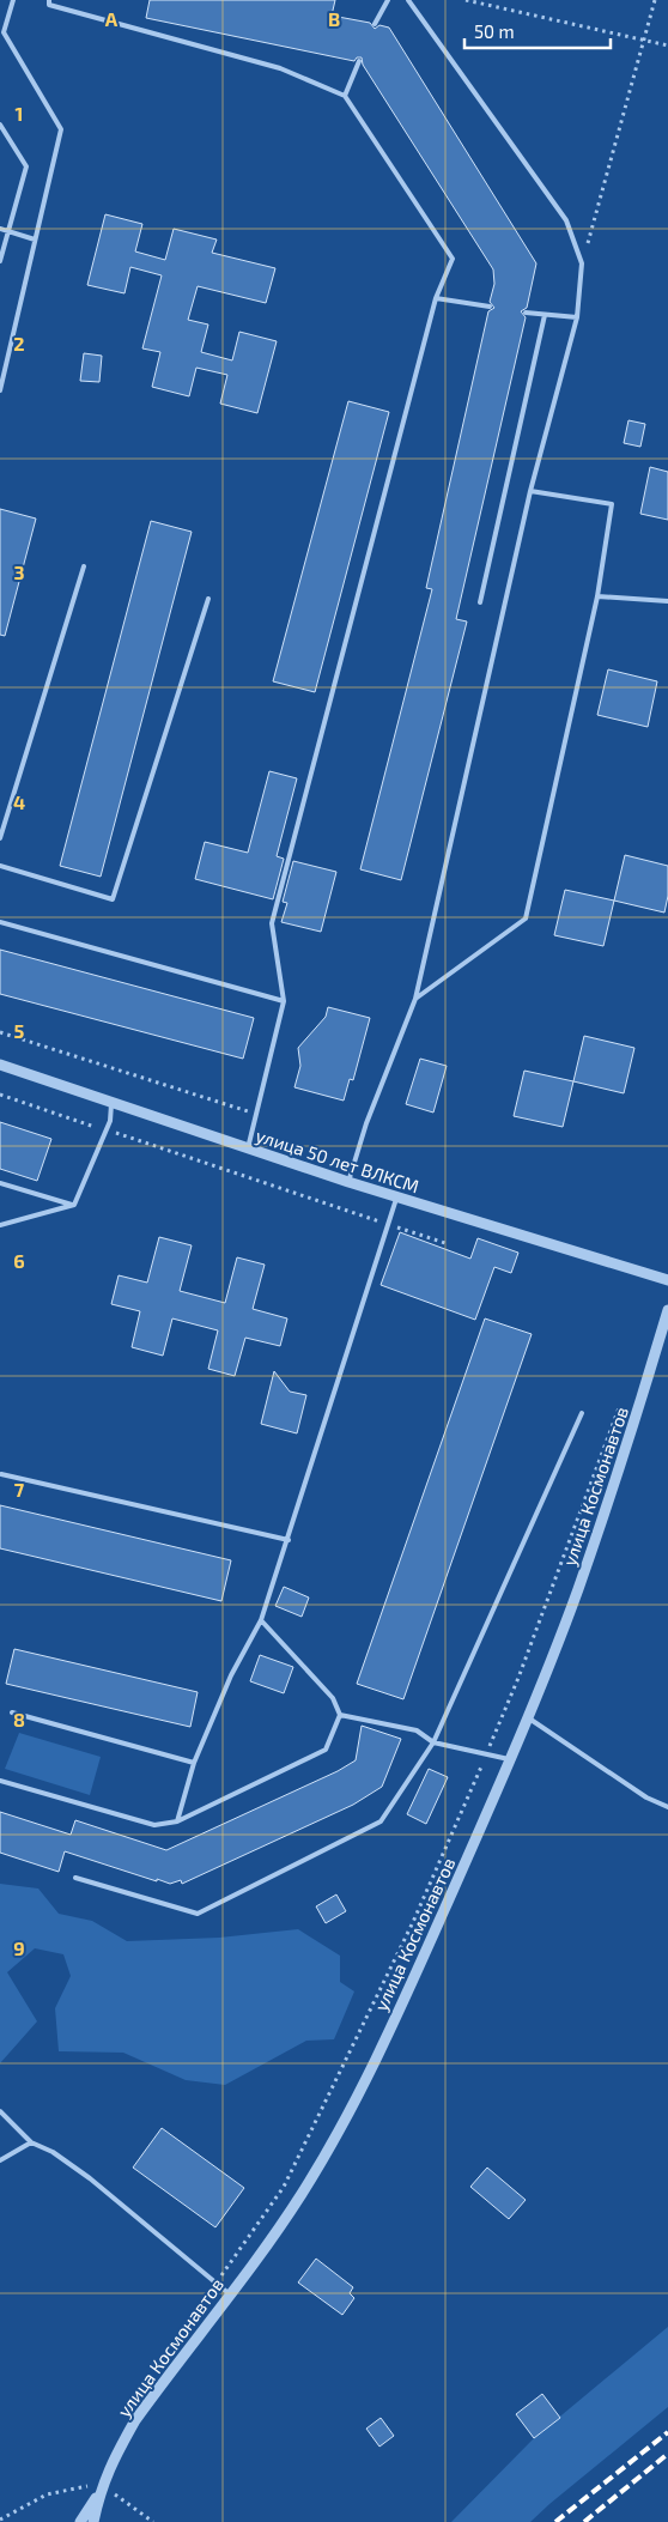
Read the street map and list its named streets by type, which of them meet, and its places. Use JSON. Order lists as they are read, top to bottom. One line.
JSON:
{"streets":{"street":["улица 50 лет ВЛКСМ","улица Космонавтов"]},"scale_bar":"50 m","grid":{"columns":["A","B"],"rows":["1","2","3","4","5","6","7","8","9"]}}
